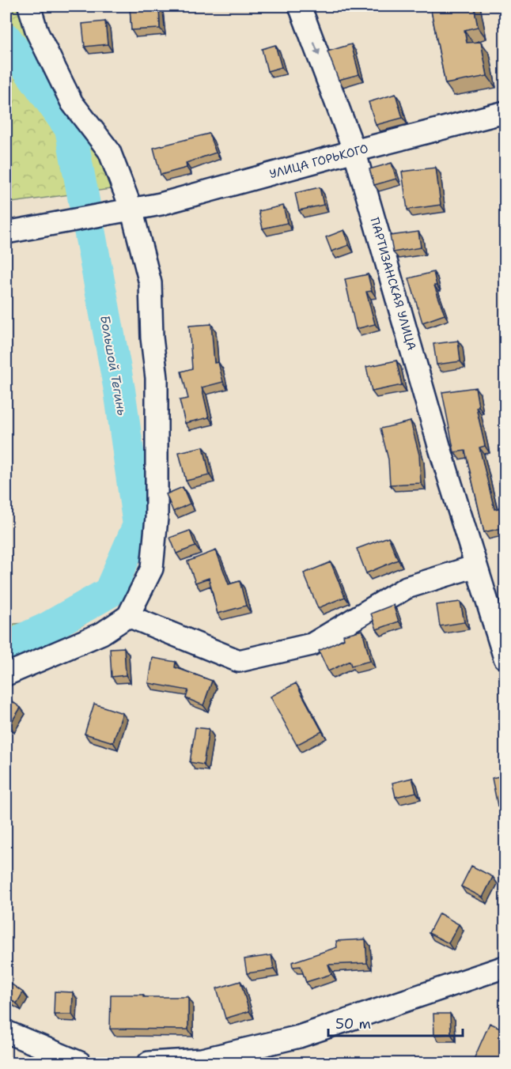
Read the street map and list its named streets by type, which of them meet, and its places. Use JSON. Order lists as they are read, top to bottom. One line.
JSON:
{"streets":{"street":["УЛИЦА ГОРЬКОГО","ПАРТИЗАНСКАЯ УЛИЦА"]},"crossings":[["УЛИЦА ГОРЬКОГО","ПАРТИЗАНСКАЯ УЛИЦА"]],"water":["Большой Тегинь"],"scale_bar":"50 m"}
